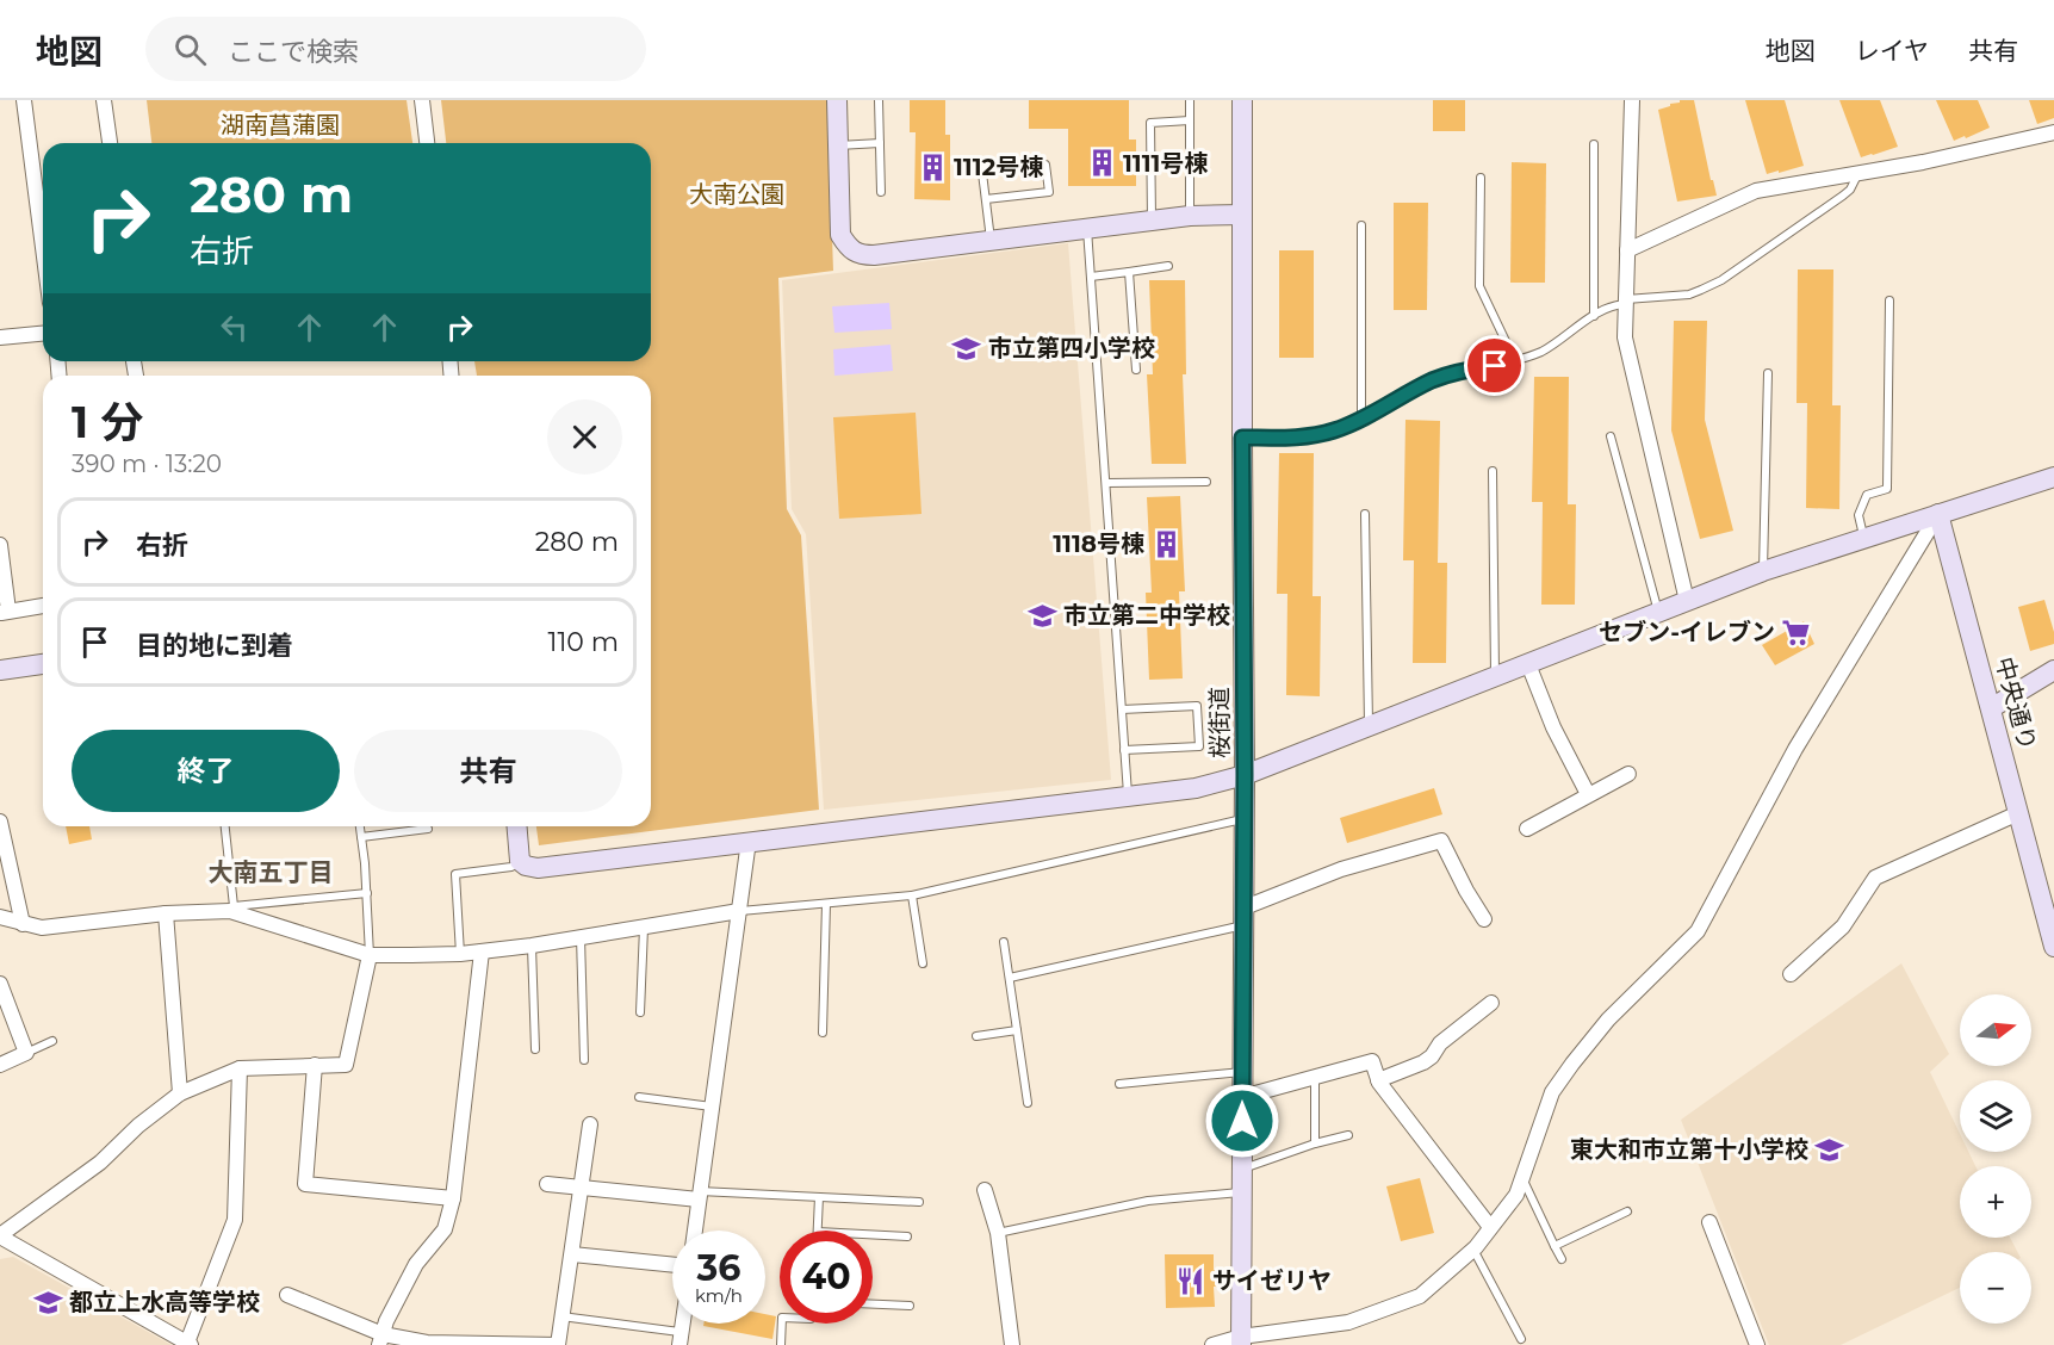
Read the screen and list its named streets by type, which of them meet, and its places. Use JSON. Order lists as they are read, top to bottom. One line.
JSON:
{"streets":{"street":["中央通り","桜街道"]},"districts":["大南五丁目"],"parks":["湖南菖蒲園","大南公園"],"places":{"building":["1111号棟","1112号棟","1118号棟"],"school or university":["市立第四小学校","市立第二中学校","東大和市立第十小学校","都立上水高等学校"],"supermarket":["セブン-イレブン"],"restaurant":["サイゼリヤ"]},"north":"right","page":{"header":"地図","search":"ここで検索","nav":["地図","レイヤ","共有"],"turn":["280 m","右折"],"heading":["1 分","390 m · 13:20"],"list":[{"name":"右折","value":"280 m"},{"name":"目的地に到着","value":"110 m"}],"buttons":["終了","共有"],"map_buttons":["+","−"],"speed":"36 km/h","limit":"40"}}
